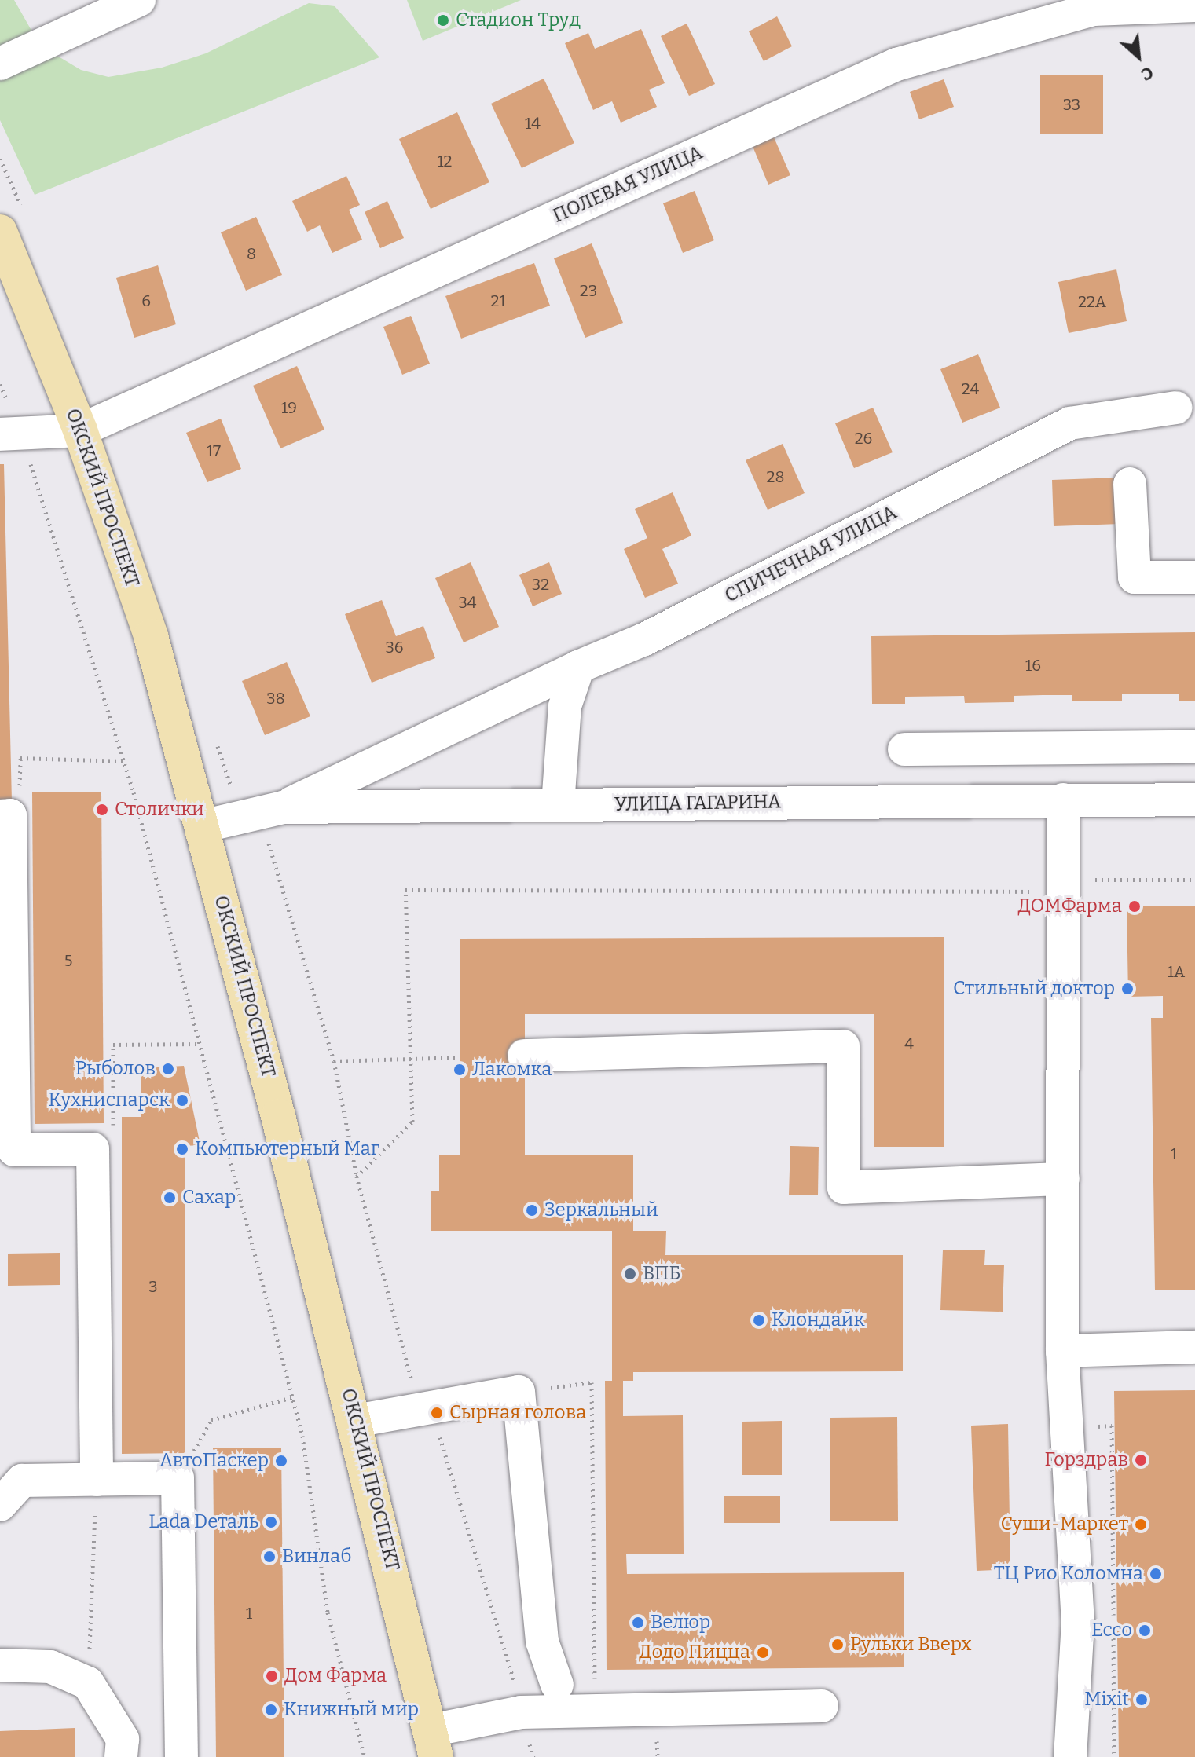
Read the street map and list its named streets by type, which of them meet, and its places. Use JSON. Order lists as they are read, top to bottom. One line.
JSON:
{"streets":{"main road":["ОКСКИЙ ПРОСПЕКТ"],"street":["ПОЛЕВАЯ УЛИЦА","СПИЧЕЧНАЯ УЛИЦА","УЛИЦА ГАГАРИНА"]},"crossings":[["ПОЛЕВАЯ УЛИЦА","ОКСКИЙ ПРОСПЕКТ"],["ОКСКИЙ ПРОСПЕКТ","УЛИЦА ГАГАРИНА"],["СПИЧЕЧНАЯ УЛИЦА","УЛИЦА ГАГАРИНА"]],"places":["Стадион Труд","Столички","ДОМФарма","Стильный доктор","Рыболов","Лакомка","Кухниспарск","Компьютерный Маг","Сахар","Зеркальный","ВПБ","Клондайк","Сырная голова","Горздрав","АвтоПаскер","Lada Dеталь","Суши-Маркет","Винлаб","ТЦ Рио Коломна","Велюр","Ecco","Рульки Вверх","Додо Пицца","Дом Фарма","Mixit","Книжный мир"],"house_numbers":["33","14","12","8","23","6","21","22А","24","19","26","17","28","32","34","36","16","38","5","1А","4","1","3","1"],"north":"bottom right"}
